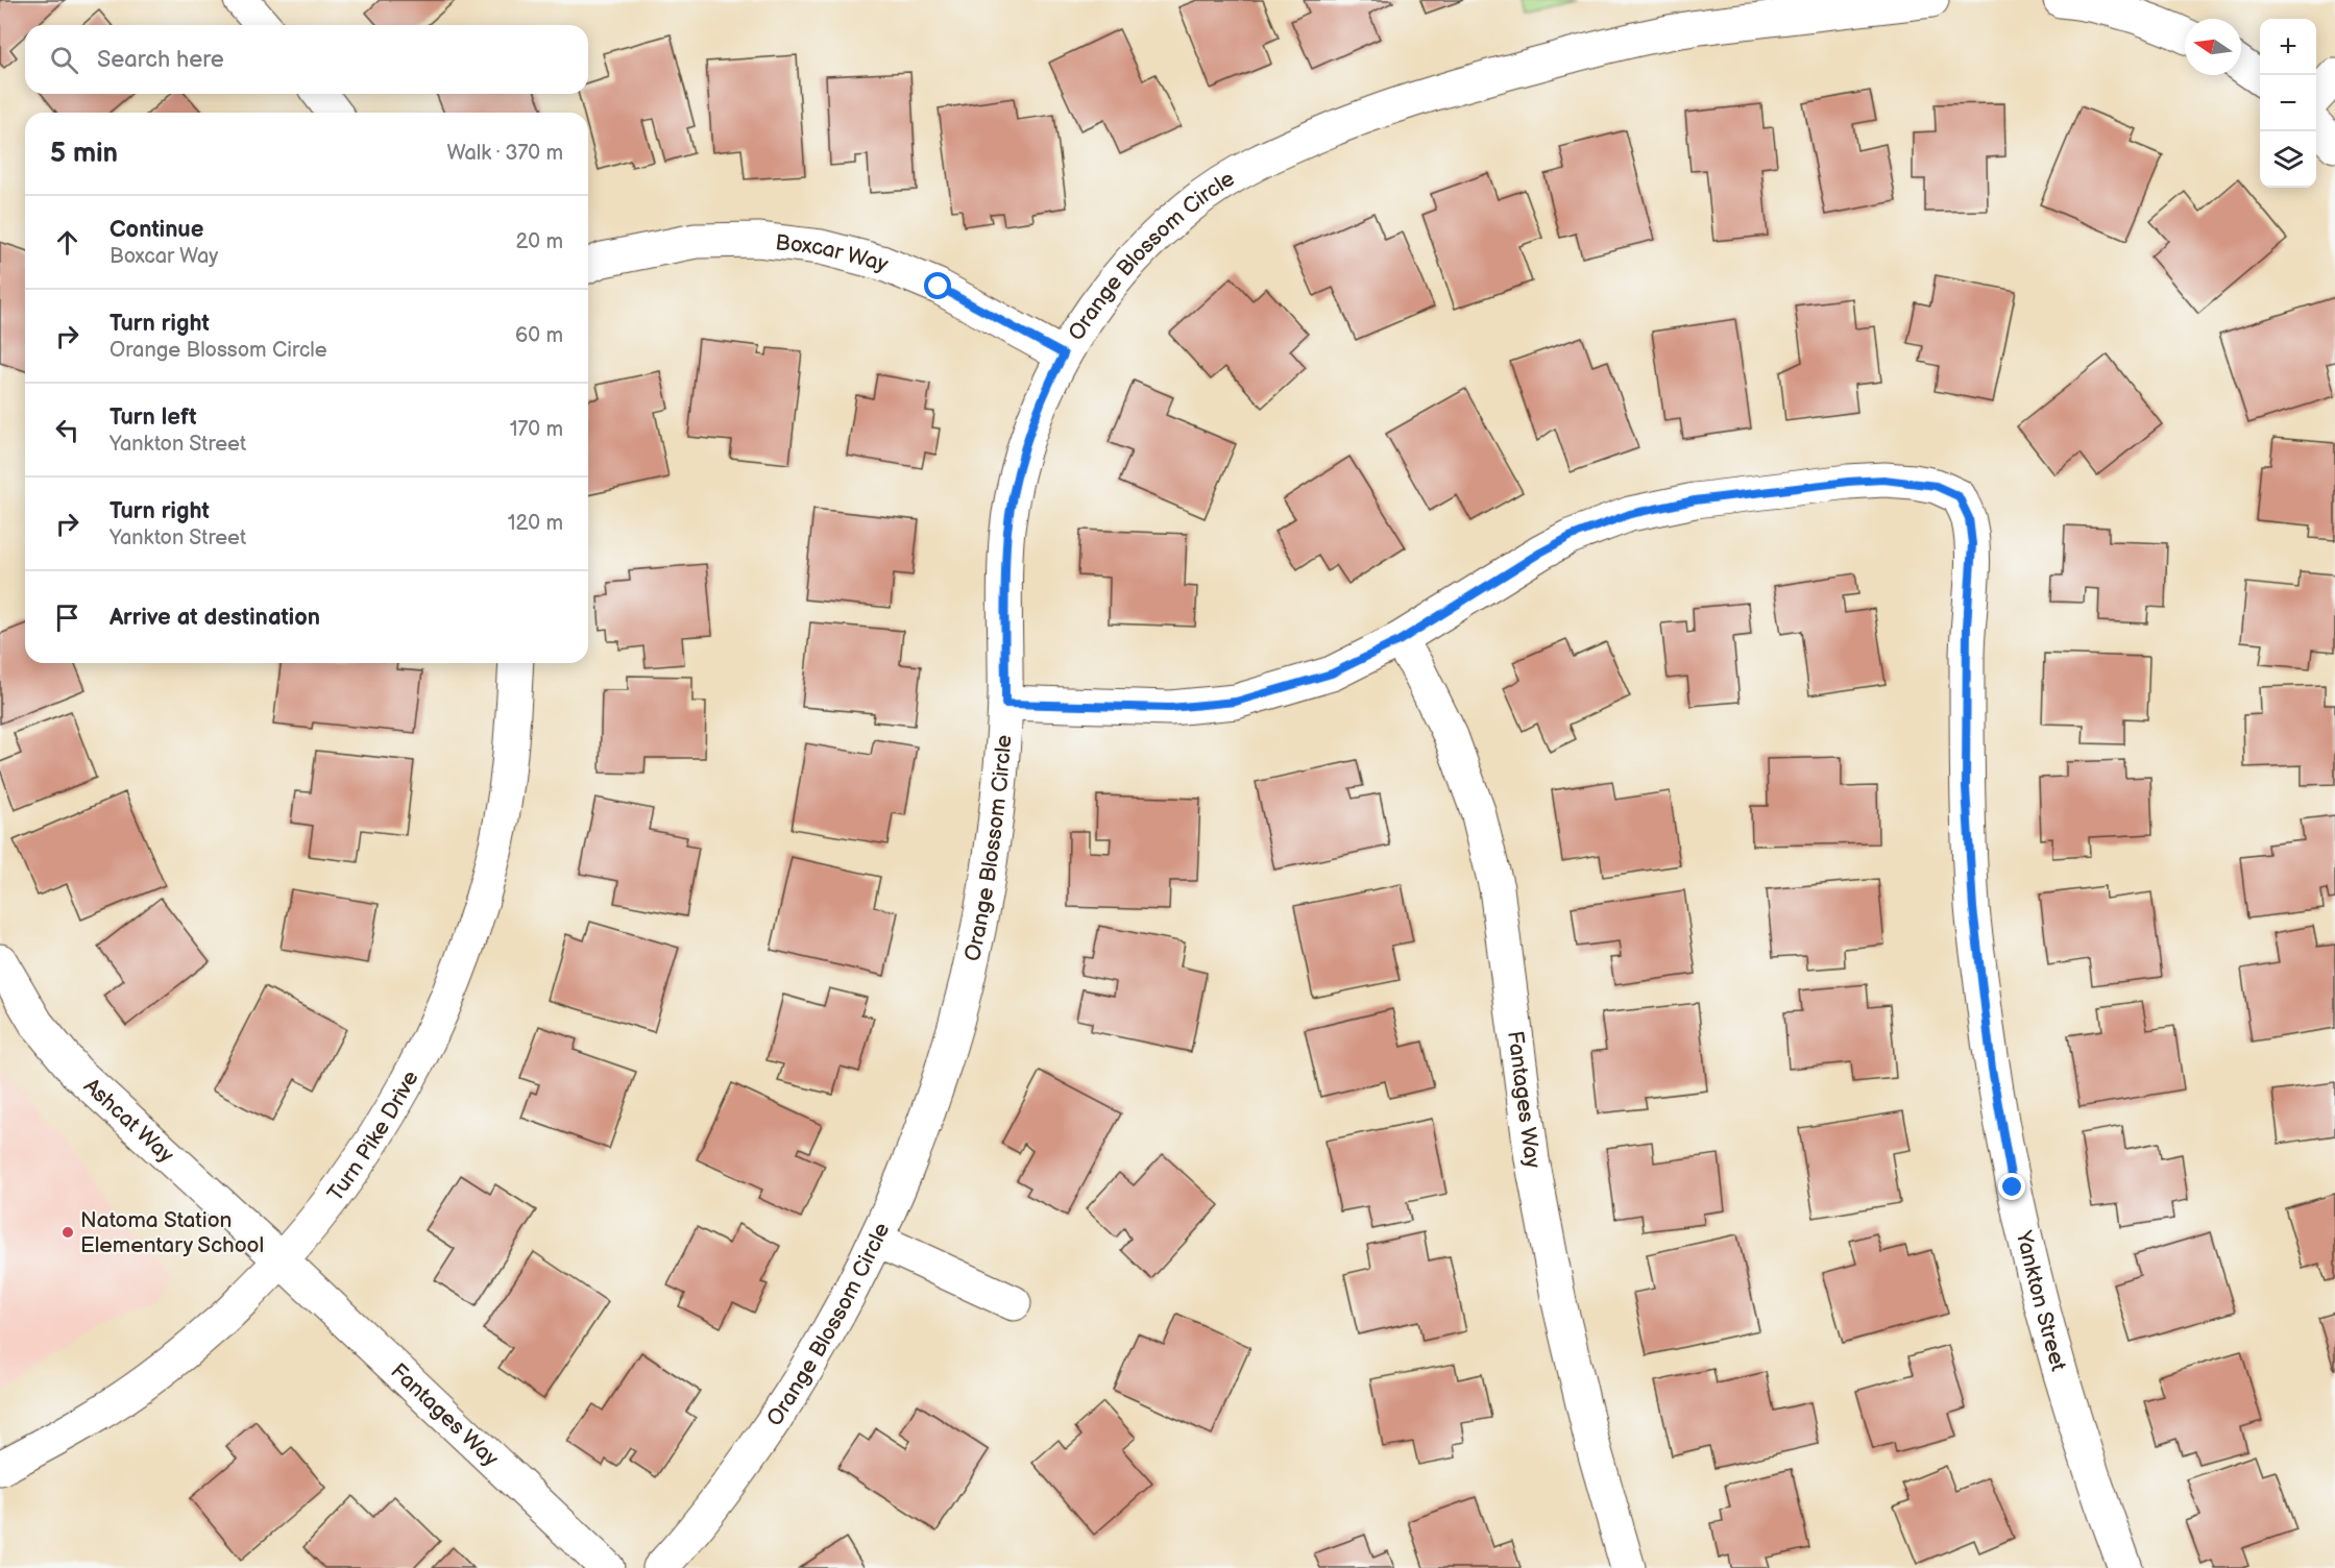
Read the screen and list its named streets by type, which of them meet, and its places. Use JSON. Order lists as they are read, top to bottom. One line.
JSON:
{"streets":{"street":["Boxcar Way","Orange Blossom Circle","Fantages Way","Ashcat Way","Turn Pike Drive","Yankton Street"]},"crossings":[["Boxcar Way","Orange Blossom Circle"],["Orange Blossom Circle","Yankton Street"],["Fantages Way","Ashcat Way"],["Fantages Way","Turn Pike Drive"],["Fantages Way","Yankton Street"],["Ashcat Way","Turn Pike Drive"]],"places":["Natoma Station Elementary School"],"north":"left","page":{"map_buttons":["+","−"],"search":"Search here","heading":["5 min","Walk · 370 m"],"list":[["Continue","Boxcar Way","20 m"],["Turn right","Orange Blossom Circle","60 m"],["Turn left","Yankton Street","170 m"],["Turn right","Yankton Street","120 m"],"Arrive at destination"]}}
